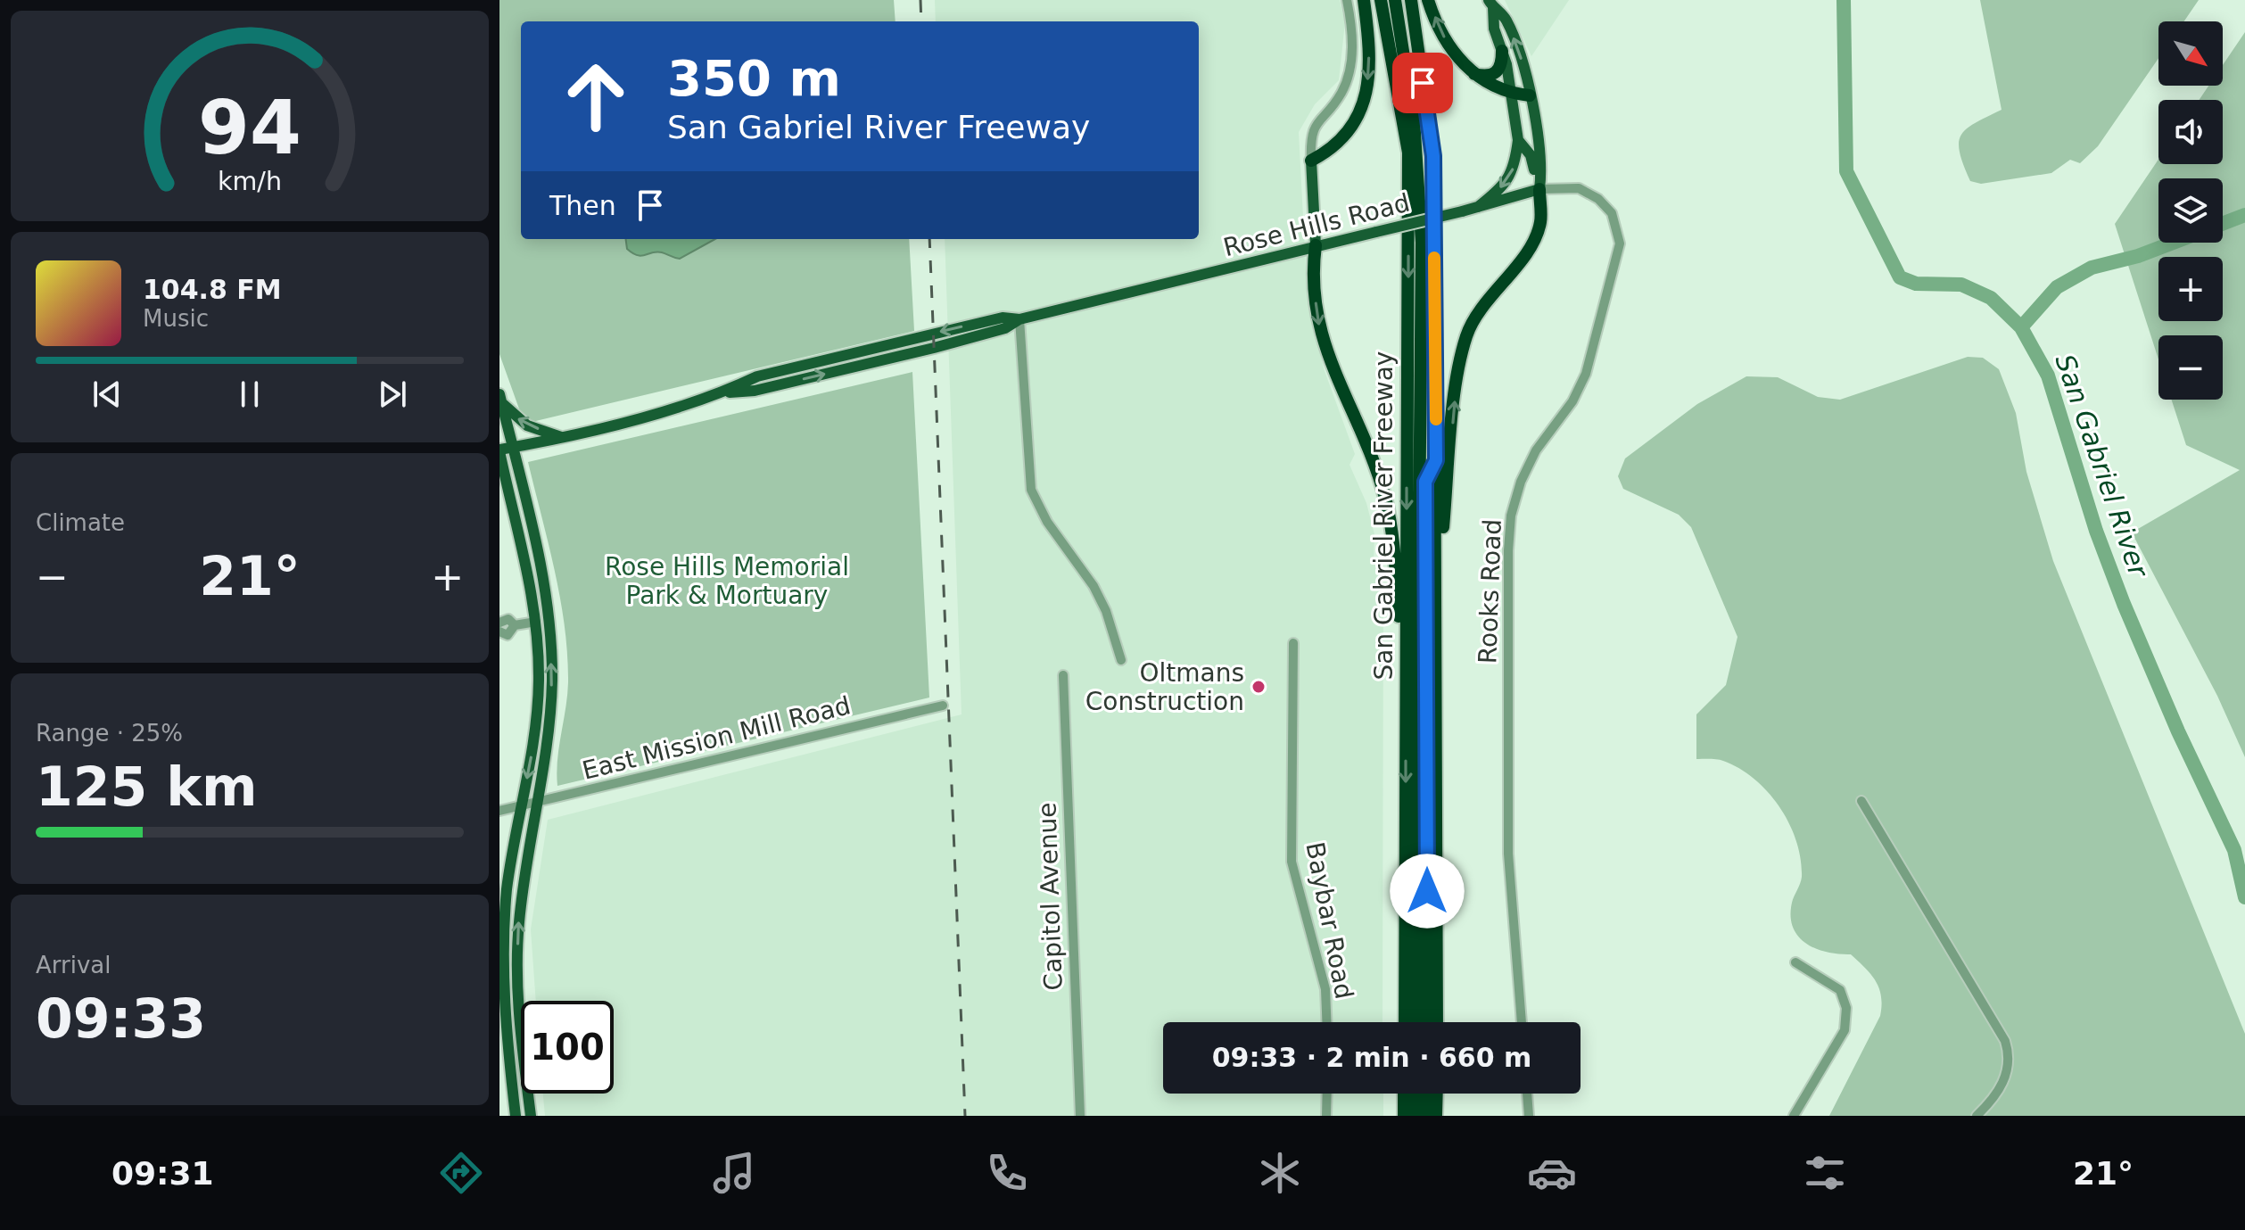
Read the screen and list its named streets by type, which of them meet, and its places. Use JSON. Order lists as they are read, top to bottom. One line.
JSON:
{"streets":{"highway":["San Gabriel River Freeway"],"main road":["Rose Hills Road"],"street":["Rooks Road","East Mission Mill Road","Capitol Avenue","Baybar Road"]},"crossings":[["Rose Hills Road","Rooks Road"]],"water":["San Gabriel River"],"parks":["Rose Hills Memorial Park & Mortuary"],"places":["Oltmans Construction"],"north":"bottom right","page":{"map_buttons":["+","−"],"turn":["350 m","San Gabriel River Freeway"],"then":"Then","song":["104.8 FM","Music"],"tile":["Climate",["Range · 25%","125 km"],["Arrival","09:33"]],"heat":["−","21°","+"],"limit":"100","trip":"09:33 · 2 min · 660 m","tabs":["09:31","21°"],"gauge":["94","km/h"]}}
